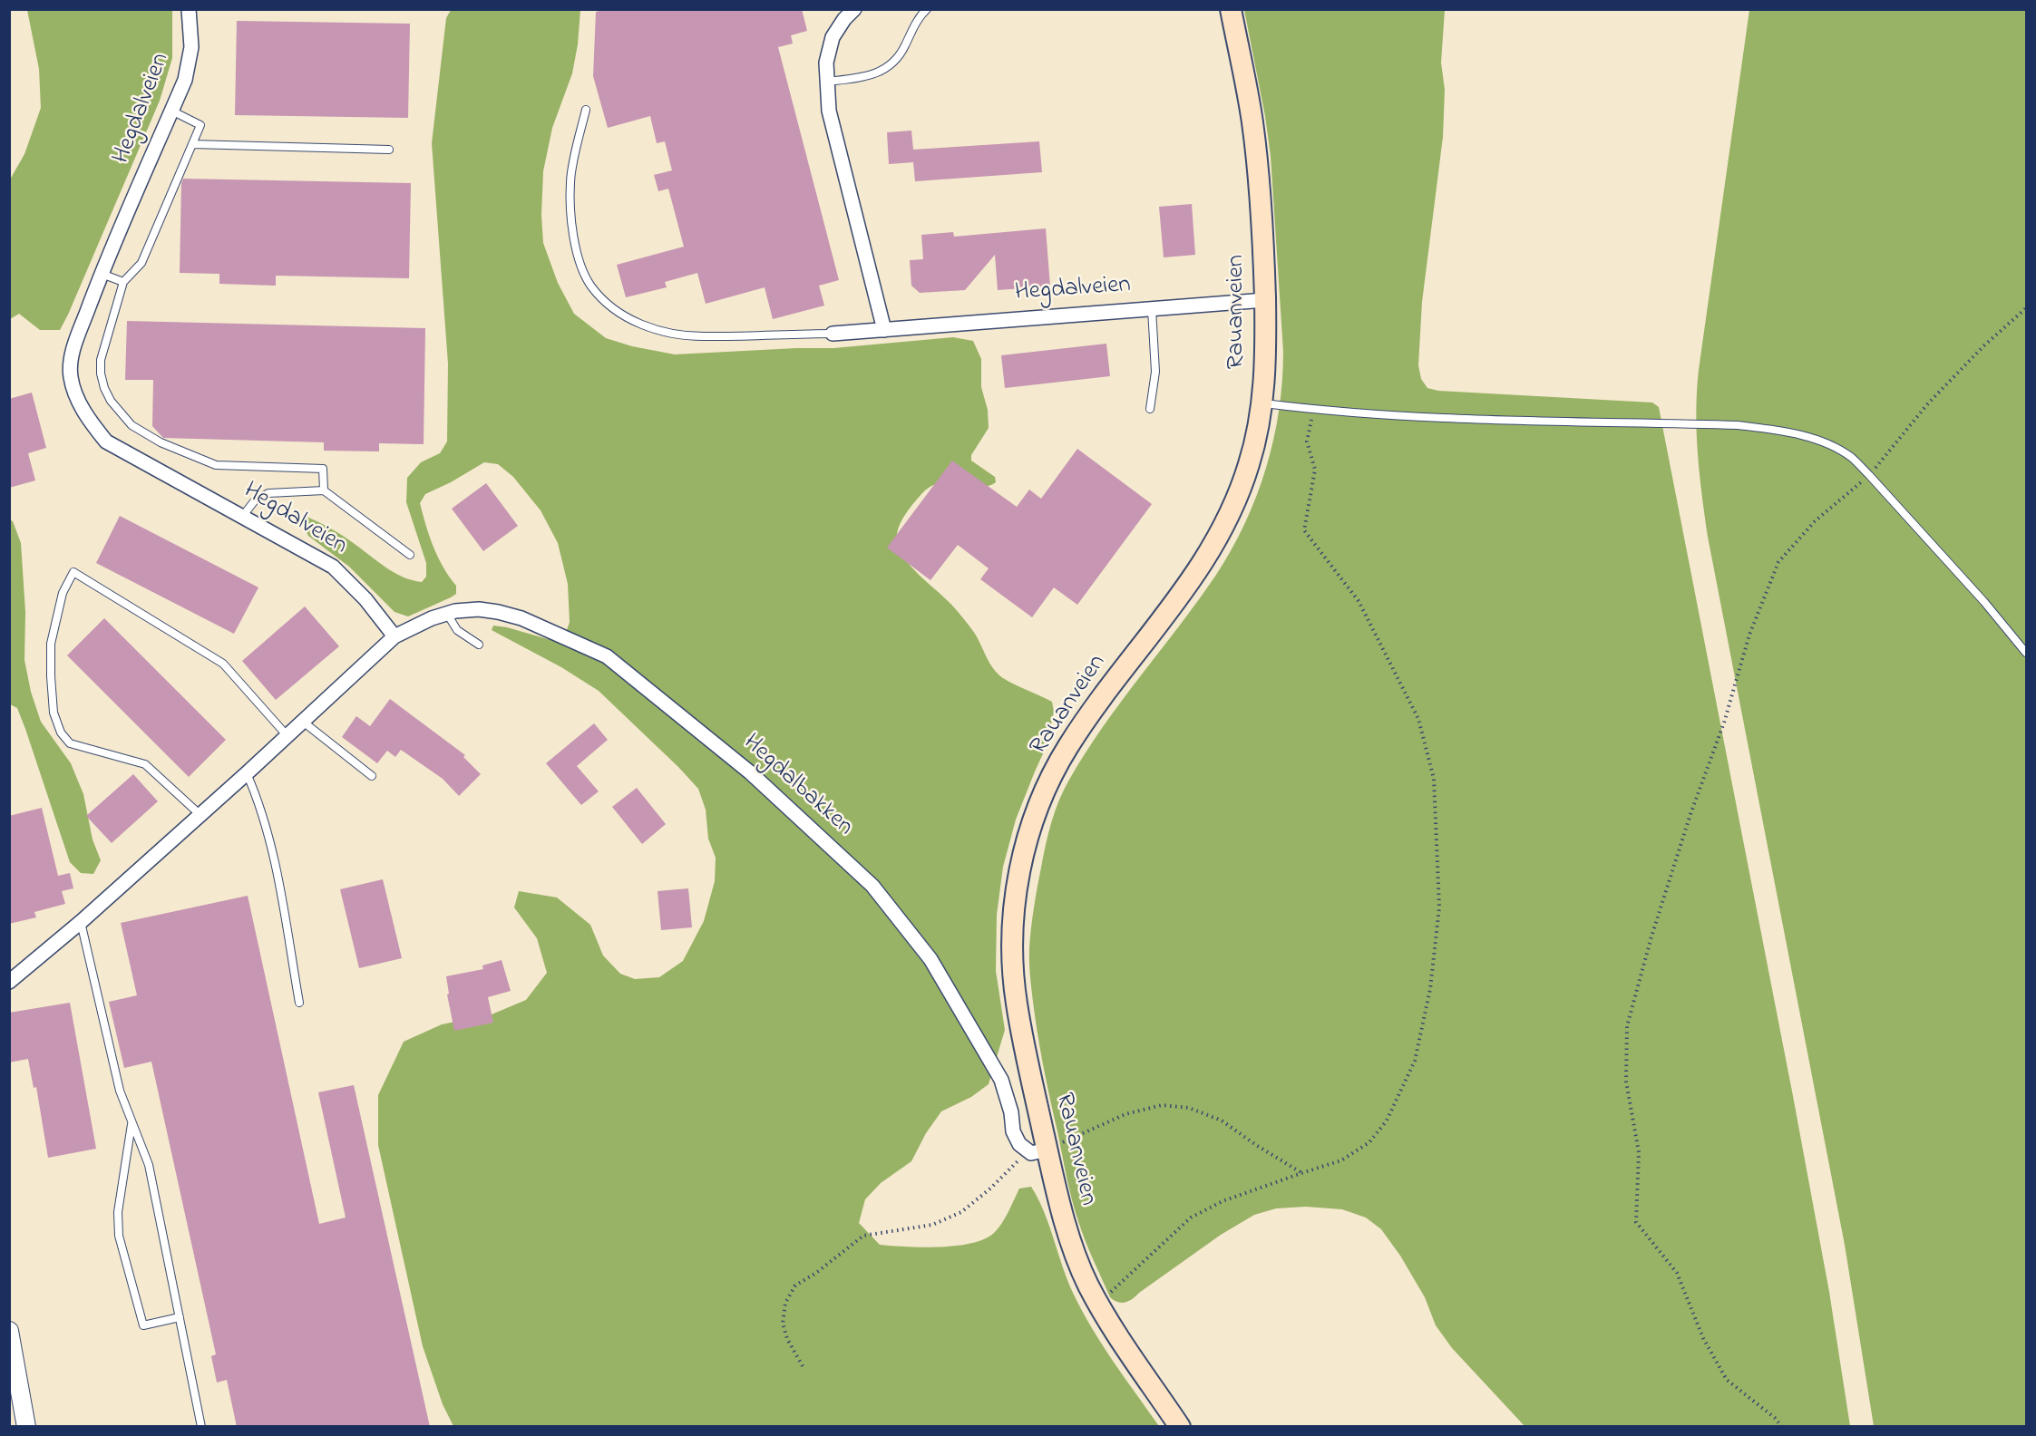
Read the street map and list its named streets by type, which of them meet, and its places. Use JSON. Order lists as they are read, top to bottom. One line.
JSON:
{"streets":{"main road":["Rauanveien"],"street":["Hegdalveien","Hegdalbakken"]},"crossings":[["Hegdalveien","Rauanveien"],["Hegdalveien","Hegdalbakken"],["Rauanveien","Hegdalbakken"]]}
